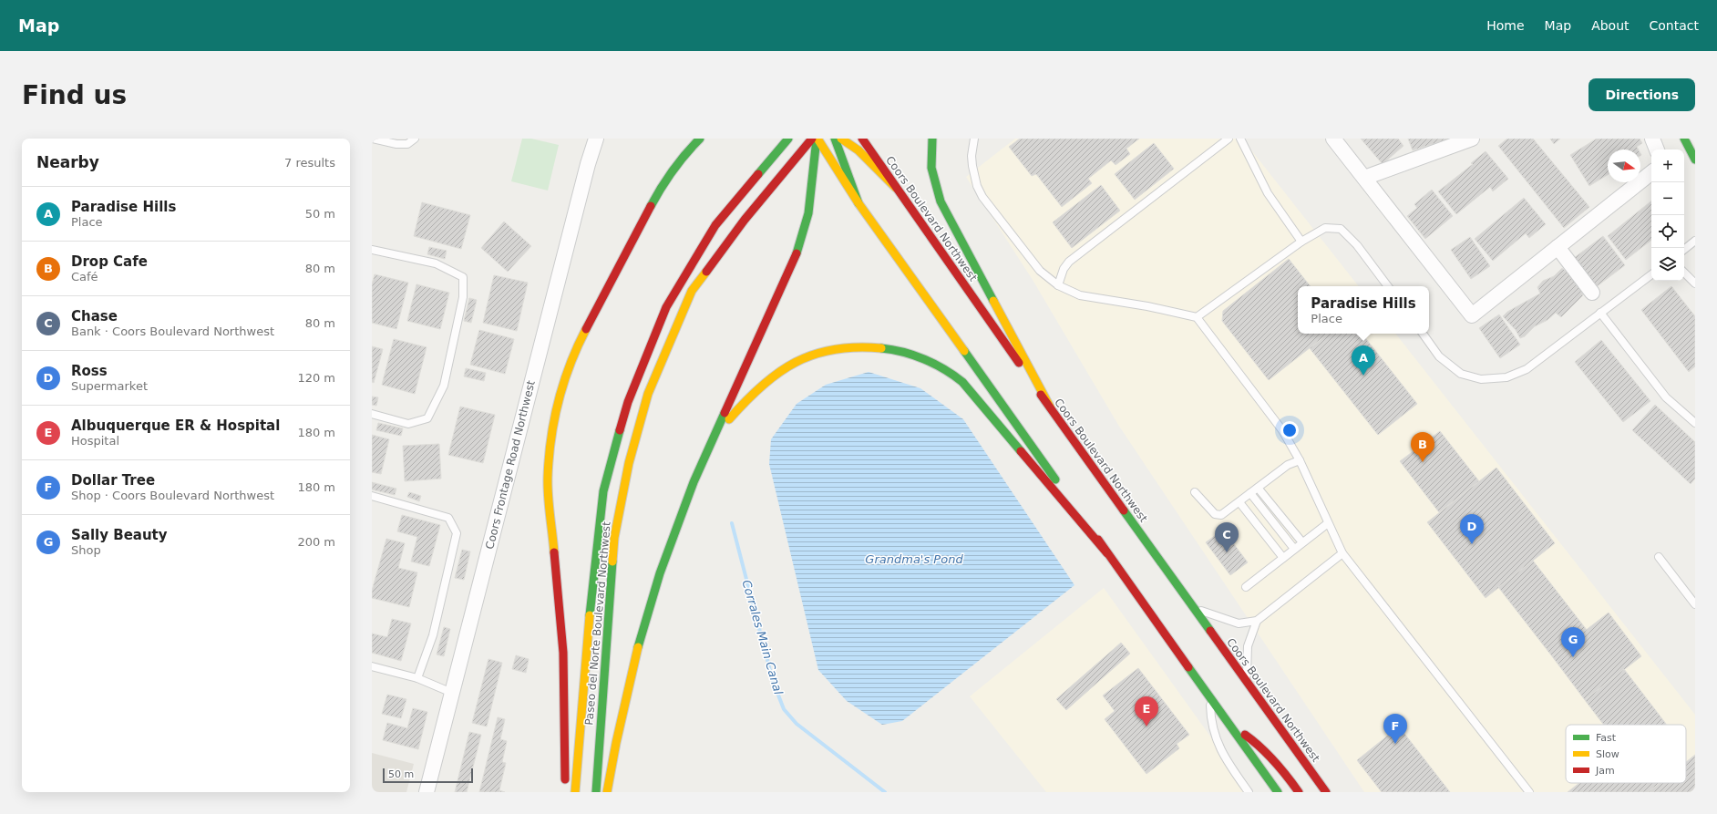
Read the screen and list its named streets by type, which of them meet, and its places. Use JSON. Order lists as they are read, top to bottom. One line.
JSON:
{"streets":{"main road":["Coors Boulevard Northwest","Paseo del Norte Boulevard Northwest"],"street":["Coors Frontage Road Northwest"]},"water":["Grandma's Pond","Corrales Main Canal"],"legend":["Fast","Slow","Jam"],"scale_bar":"50 m","north":"right","page":{"header":"Map","nav":["Home","Map","About","Contact"],"buttons":"Directions","title":"Find us","heading":["Nearby","7 results"],"map_buttons":["+","−"],"list":[{"mark":"A","name":"Paradise Hills","note":"Place","value":"50 m"},{"mark":"B","name":"Drop Cafe","note":"Café","value":"80 m"},{"mark":"C","name":"Chase","note":"Bank · Coors Boulevard Northwest","value":"80 m"},{"mark":"D","name":"Ross","note":"Supermarket","value":"120 m"},{"mark":"E","name":"Albuquerque ER & Hospital","note":"Hospital","value":"180 m"},{"mark":"F","name":"Dollar Tree","note":"Shop · Coors Boulevard Northwest","value":"180 m"},{"mark":"G","name":"Sally Beauty","note":"Shop","value":"200 m"}],"popup":["Paradise Hills","Place"],"pins":["A","B","D","C","G","E","F"],"scale":"50 m"}}
